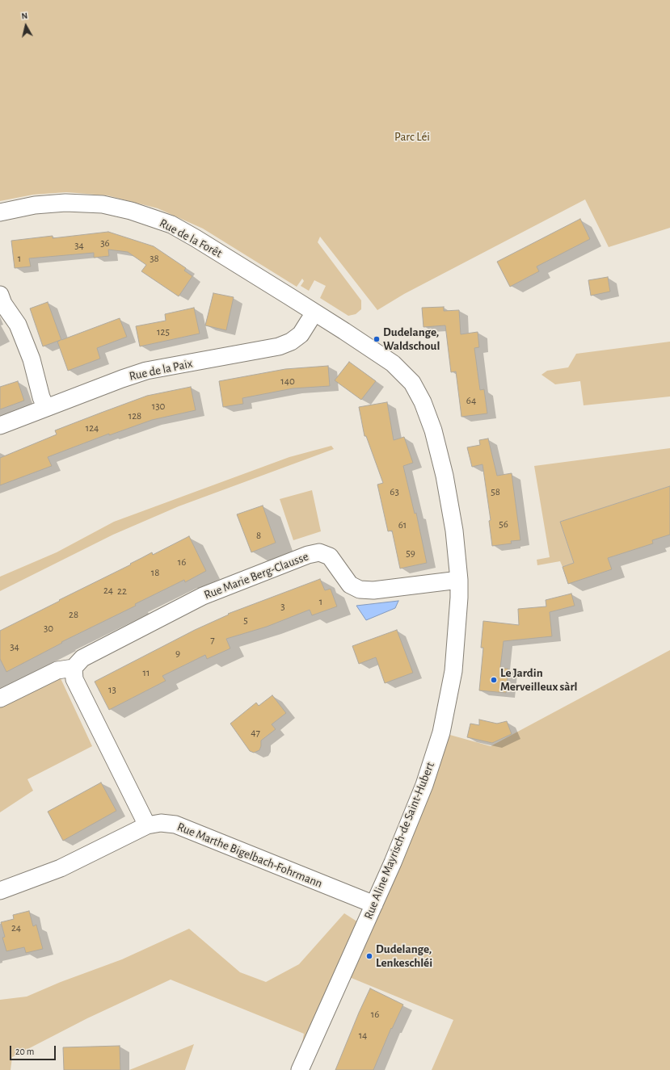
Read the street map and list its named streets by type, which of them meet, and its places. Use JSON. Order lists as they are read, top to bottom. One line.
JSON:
{"streets":{"street":["Rue de la Forêt","Rue de la Paix","Rue Marie Berg-Clausse","Rue Aline Mayrisch-de Saint-Hubert","Rue Marthe Bigelbach-Fohrmann"]},"crossings":[["Rue de la Forêt","Rue de la Paix"],["Rue de la Forêt","Rue Aline Mayrisch-de Saint-Hubert"],["Rue Marie Berg-Clausse","Rue Aline Mayrisch-de Saint-Hubert"],["Rue Aline Mayrisch-de Saint-Hubert","Rue Marthe Bigelbach-Fohrmann"]],"parks":["Parc Léi"],"places":["Dudelange, Waldschoul","Le Jardin Merveilleux sàrl","Dudelange, Lenkeschléi"],"house_numbers":["36","34","1","38","125","140","64","130","128","124","63","58","56","61","8","59","16","18","24","22","1","3","28","5","30","7","34","9","11","13","47","24","16","14"],"scale_bar":"20 m","north":"top"}
